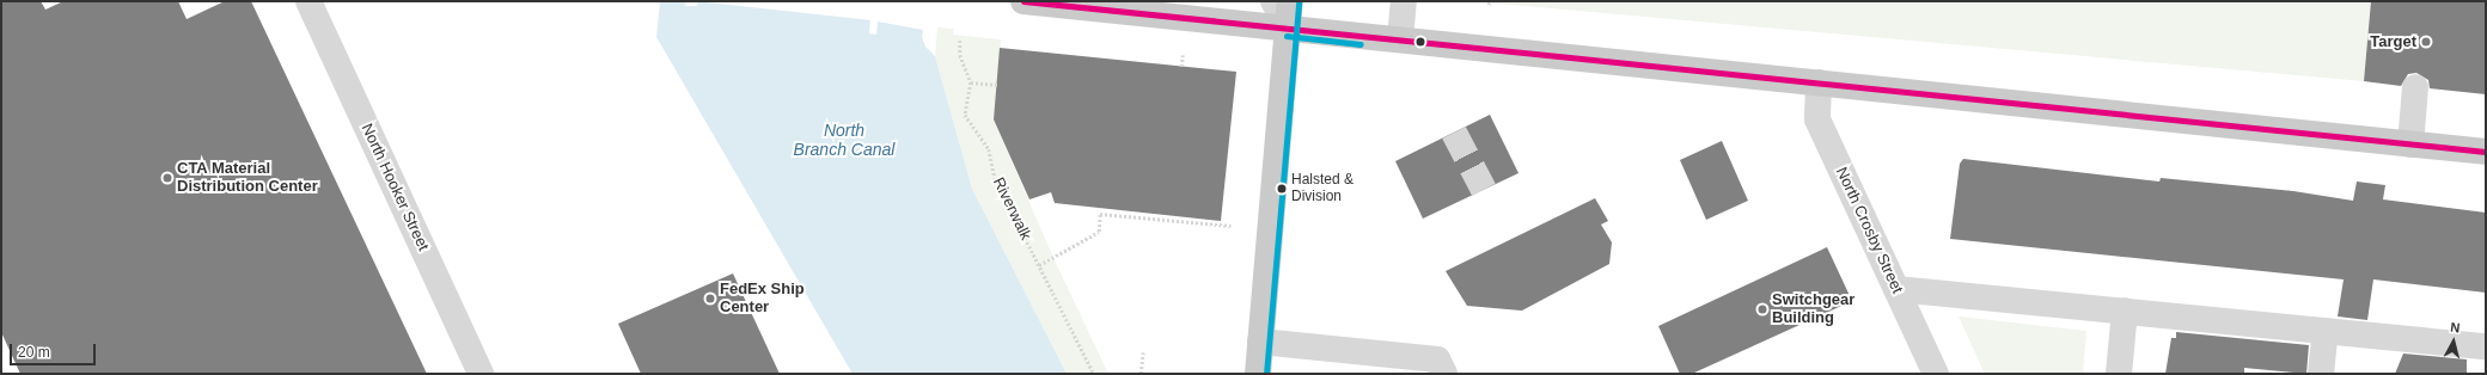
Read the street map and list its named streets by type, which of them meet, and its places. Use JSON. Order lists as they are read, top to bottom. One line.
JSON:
{"streets":{"street":["North Hooker Street","North Crosby Street"],"path":["Riverwalk"]},"water":["North Branch Canal"],"places":["Target","CTA Material Distribution Center","Halsted & Division","FedEx Ship Center","Switchgear Building"],"scale_bar":"20 m","north":"top"}
